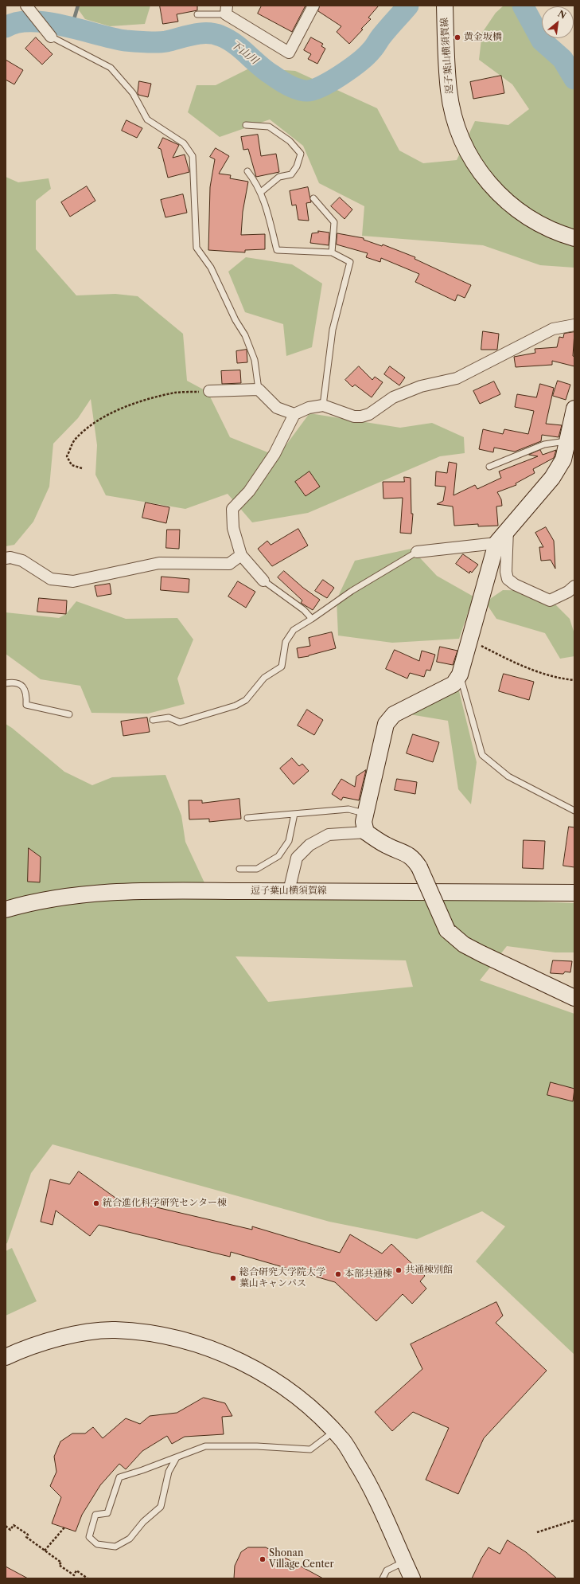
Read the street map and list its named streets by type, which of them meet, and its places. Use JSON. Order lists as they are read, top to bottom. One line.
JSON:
{"streets":{"street":["逗子葉山横須賀線"]},"water":["下山川"],"places":["黄金坂橋","統合進化科学研究センター棟","共通棟別館","本部共通棟","総合研究大学院大学 葉山キャンパス","Shonan Village Center"],"north":"top right"}
